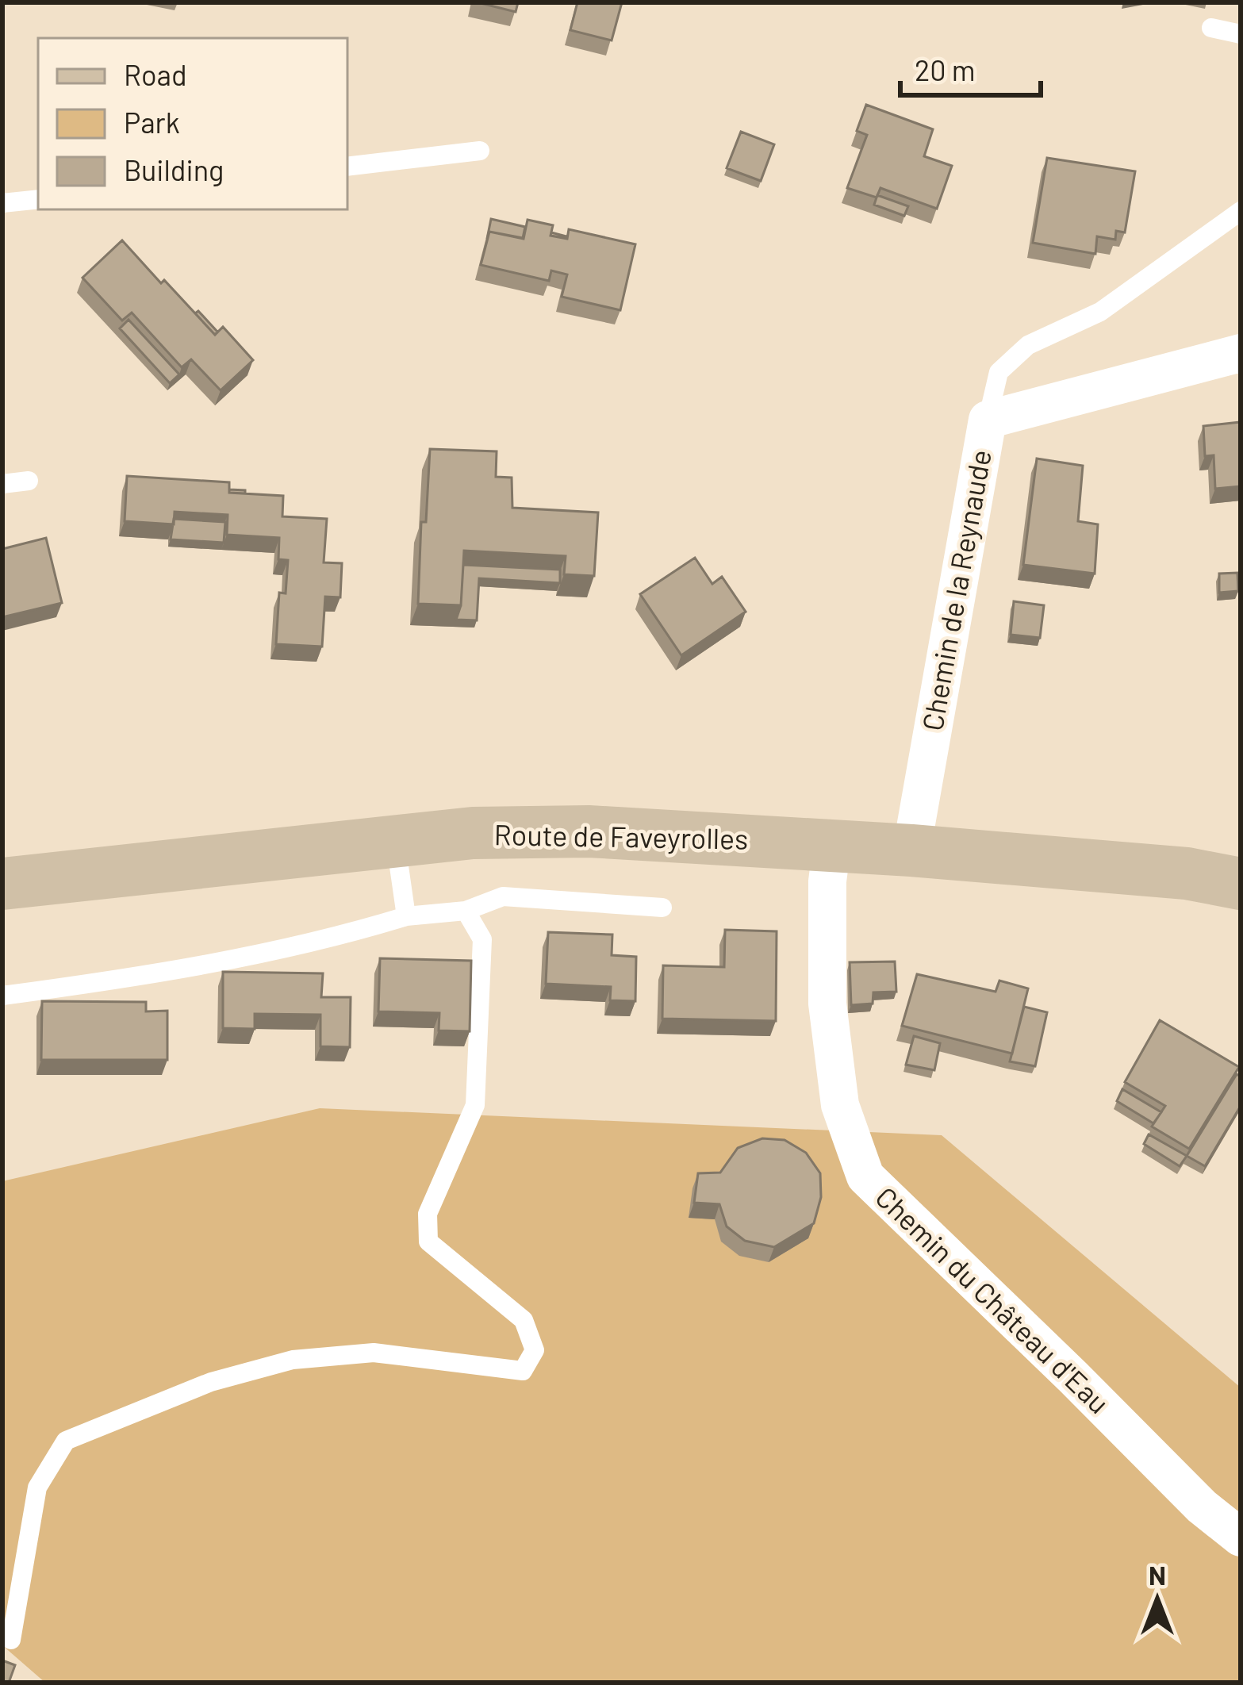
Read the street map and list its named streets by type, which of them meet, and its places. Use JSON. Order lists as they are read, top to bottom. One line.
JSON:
{"streets":{"main road":["Route de Faveyrolles"],"street":["Chemin de la Reynaude","Chemin du Château d'Eau"]},"crossings":[["Chemin de la Reynaude","Route de Faveyrolles"],["Route de Faveyrolles","Chemin du Château d'Eau"]],"legend":["Road","Park","Building"],"scale_bar":"20 m","north":"top"}
